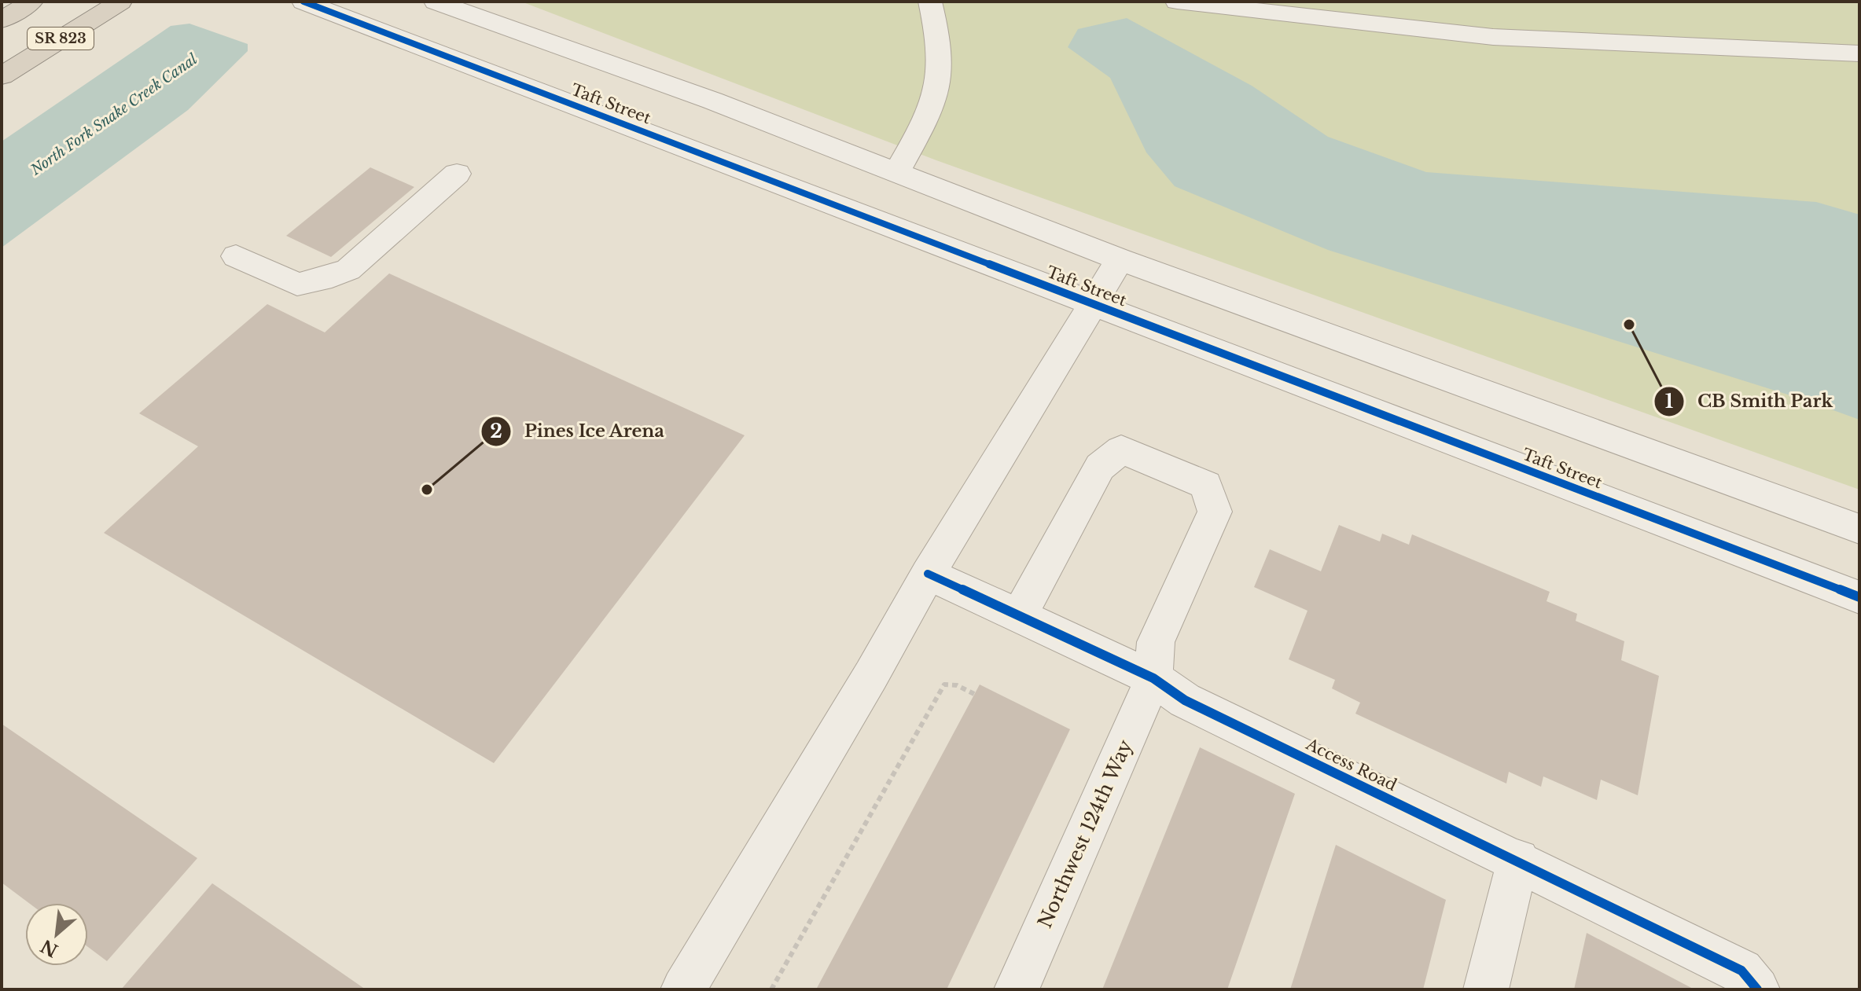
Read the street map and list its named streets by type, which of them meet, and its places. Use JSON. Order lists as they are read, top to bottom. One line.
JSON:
{"streets":{"highway":["SR 823"],"street":["Taft Street","Access Road","Northwest 124th Way"]},"crossings":[["Access Road","Northwest 124th Way"]],"water":["North Fork Snake Creek Canal"],"places":["CB Smith Park","Pines Ice Arena"],"north":"bottom left"}
